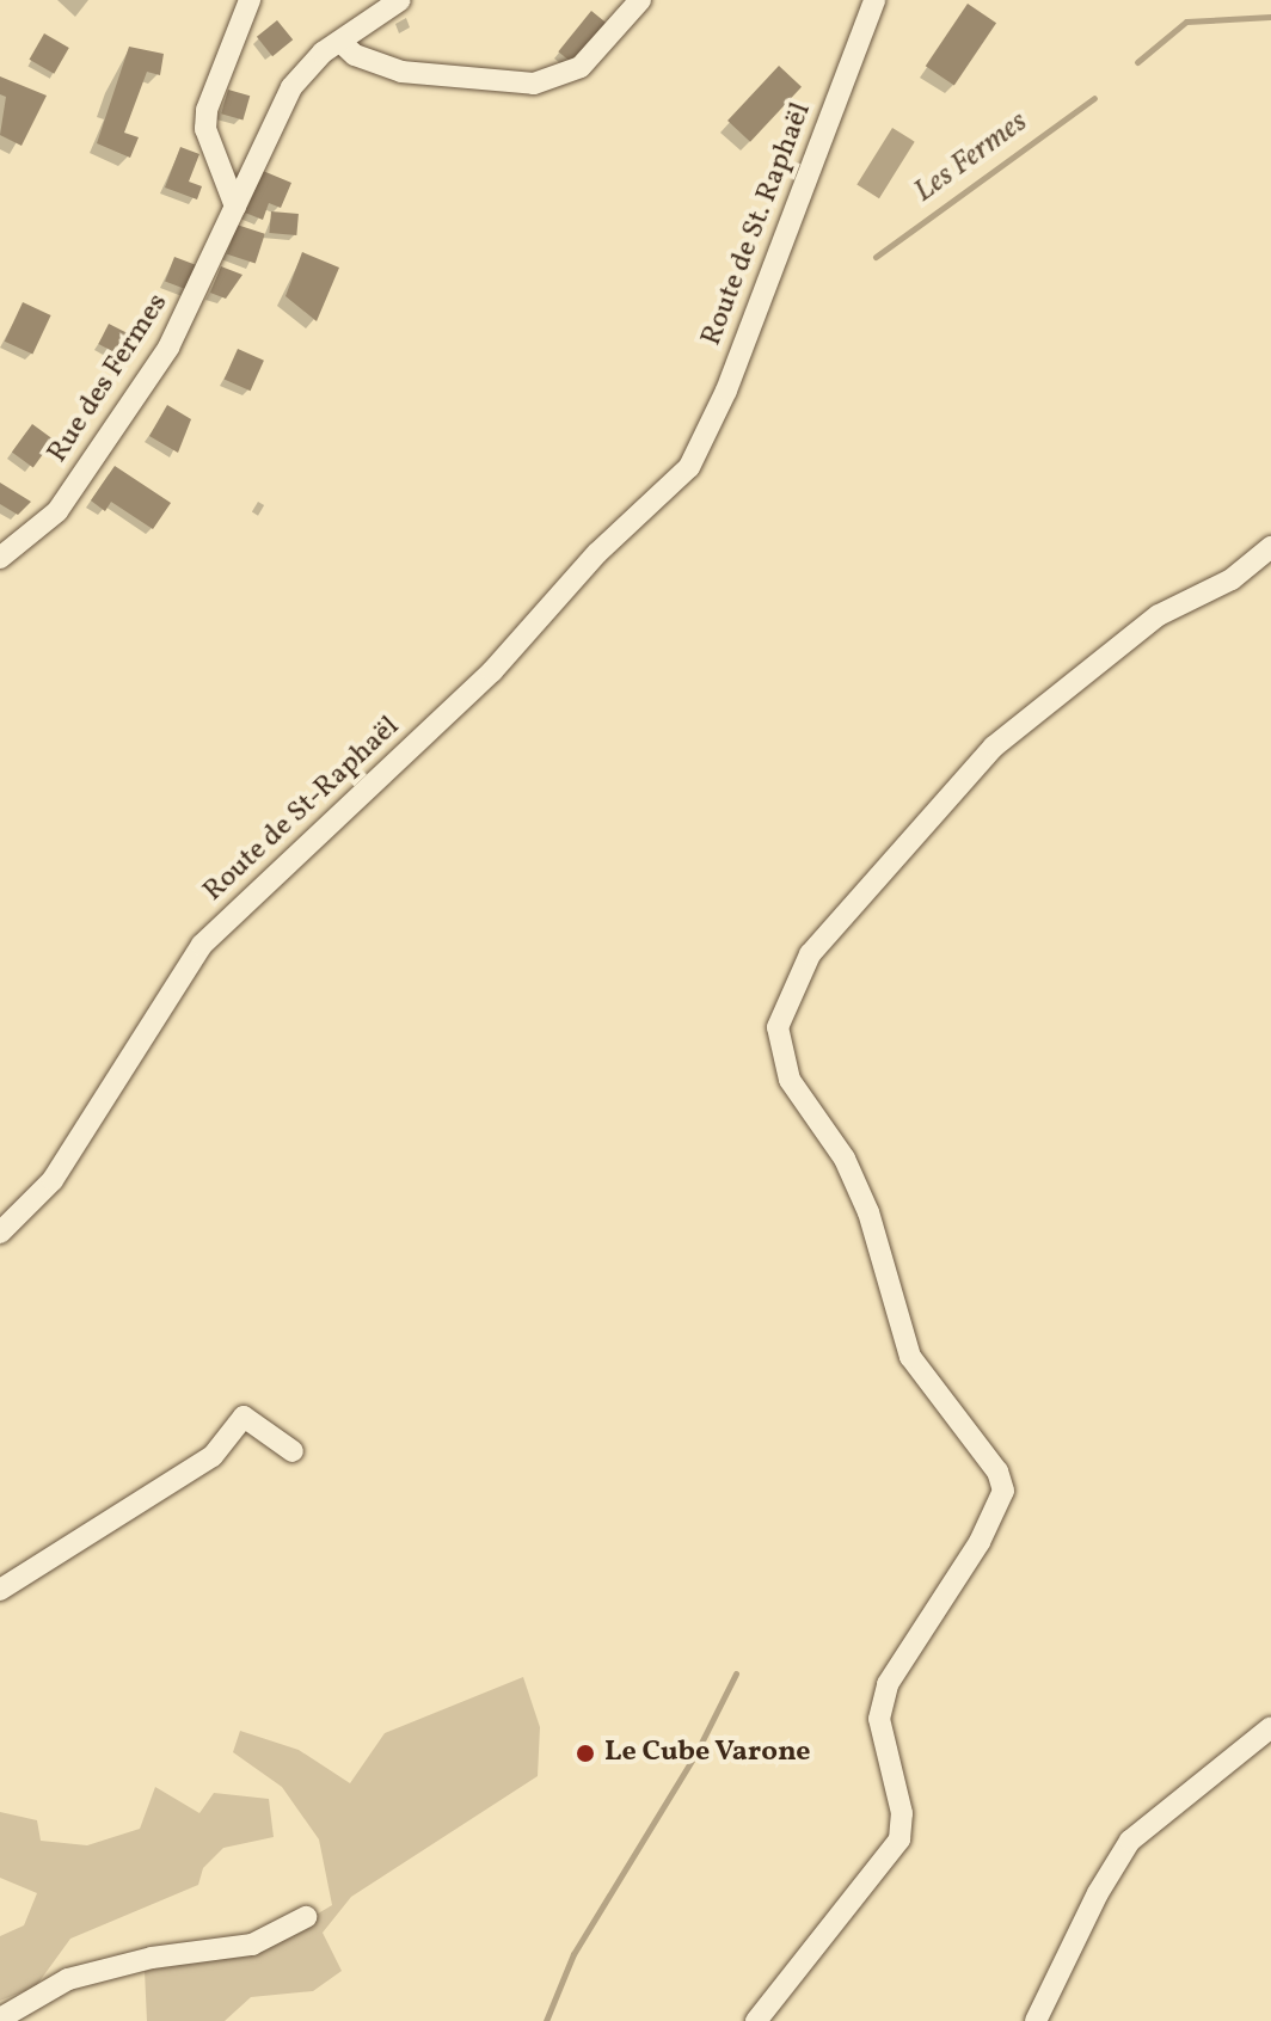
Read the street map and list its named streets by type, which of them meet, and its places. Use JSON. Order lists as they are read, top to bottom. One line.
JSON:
{"streets":{"street":["Route de St. Raphaël","Rue des Fermes","Route de St-Raphaël"]},"crossings":[["Route de St. Raphaël","Route de St-Raphaël"]],"water":["Les Fermes"],"places":["Le Cube Varone"]}
